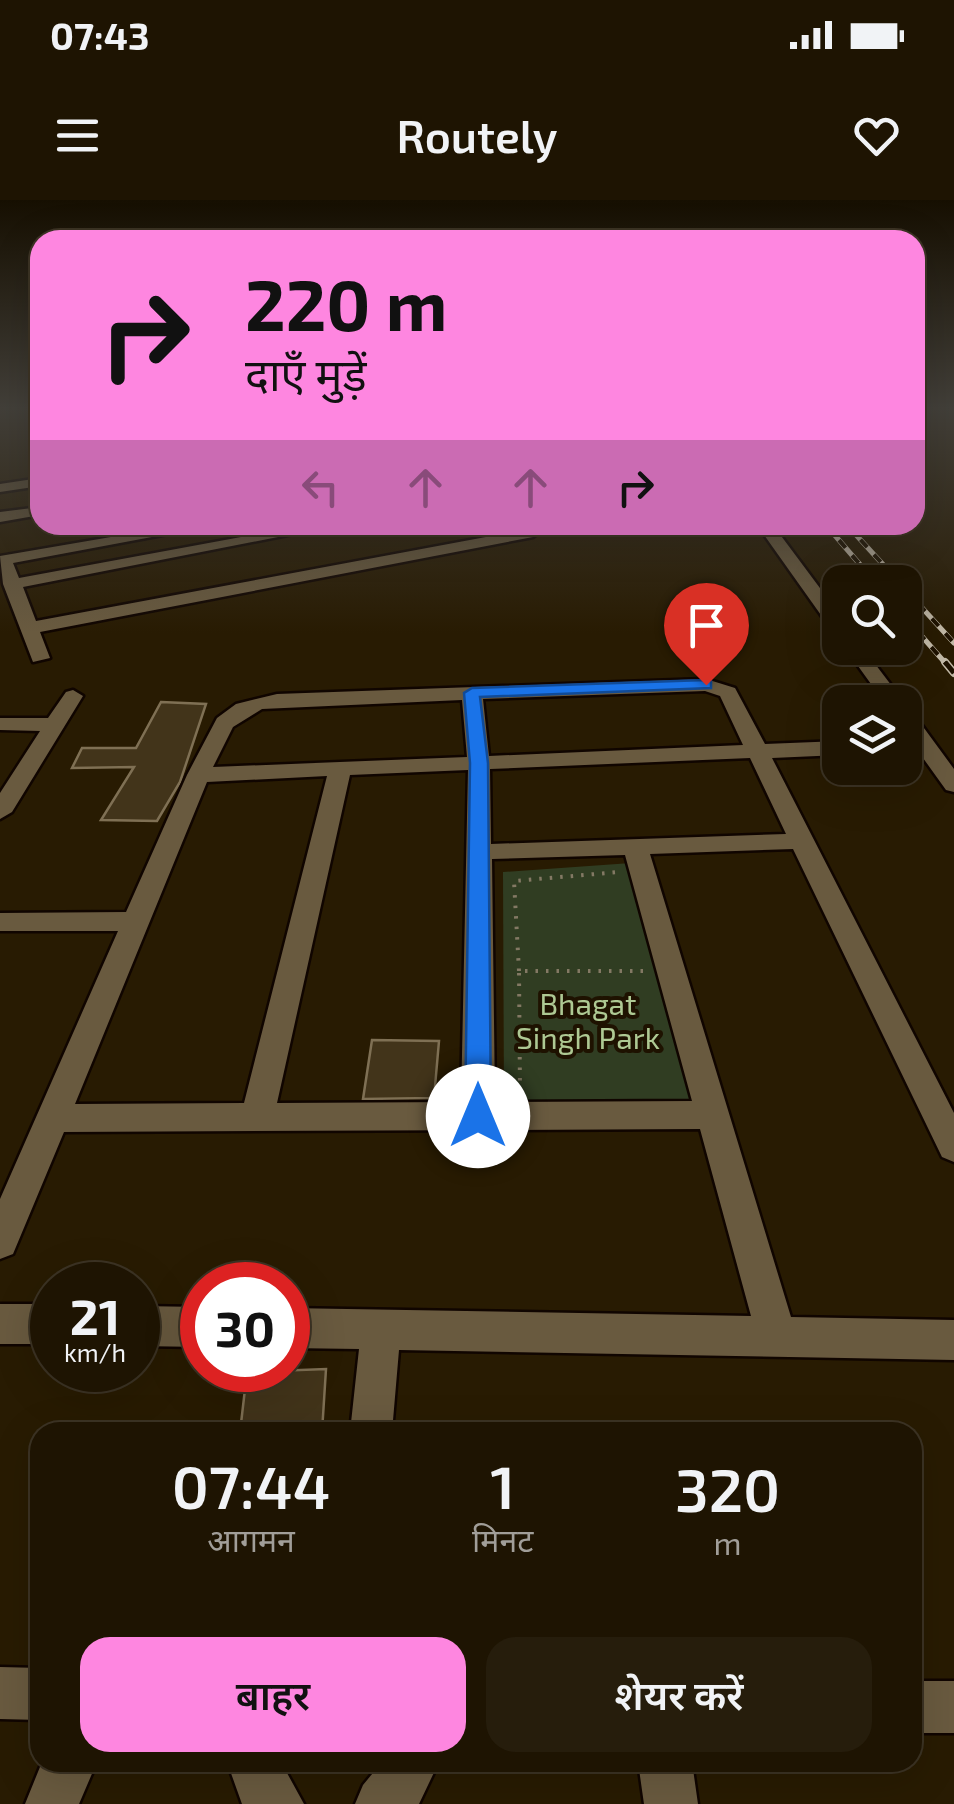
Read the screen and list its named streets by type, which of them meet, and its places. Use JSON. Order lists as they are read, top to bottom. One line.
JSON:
{"parks":["Bhagat Singh Park"],"page":{"status":"07:43","header":"Routely","turn":["220 m","दाएँ मुड़ें"],"speed":"21 km/h","limit":"30","eta":["07:44","आगमन","1","मिनट","320","m"],"buttons":["बाहर","शेयर करें"]}}
